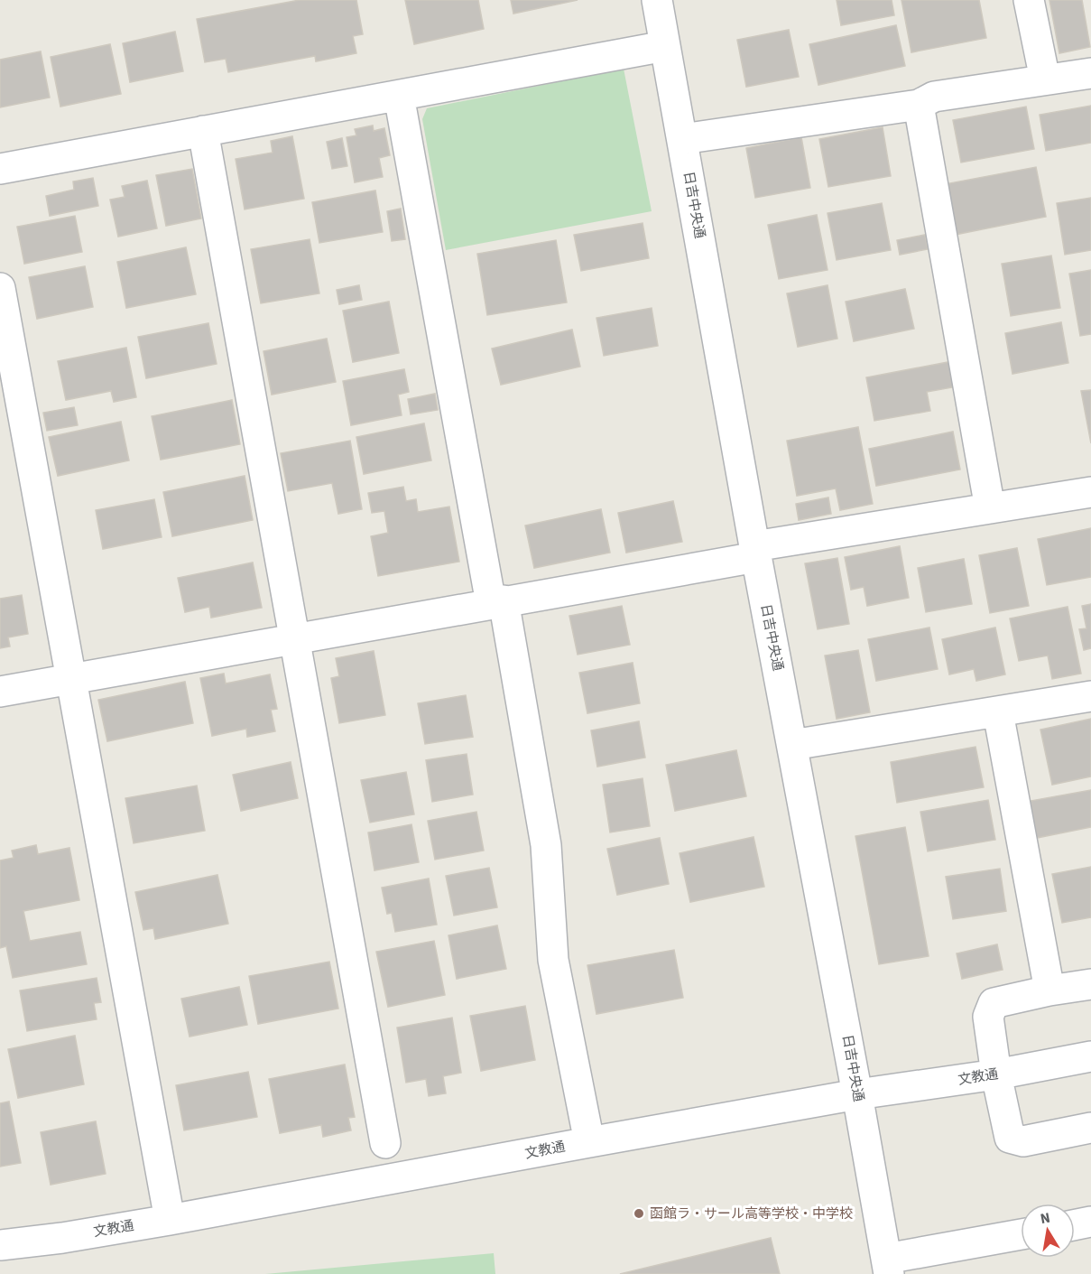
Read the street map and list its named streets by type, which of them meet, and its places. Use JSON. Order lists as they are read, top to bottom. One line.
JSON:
{"streets":{"street":["日吉中央通","文教通"]},"crossings":[["日吉中央通","文教通"]],"places":["函館ラ・サール高等学校・中学校"],"north":"top"}
